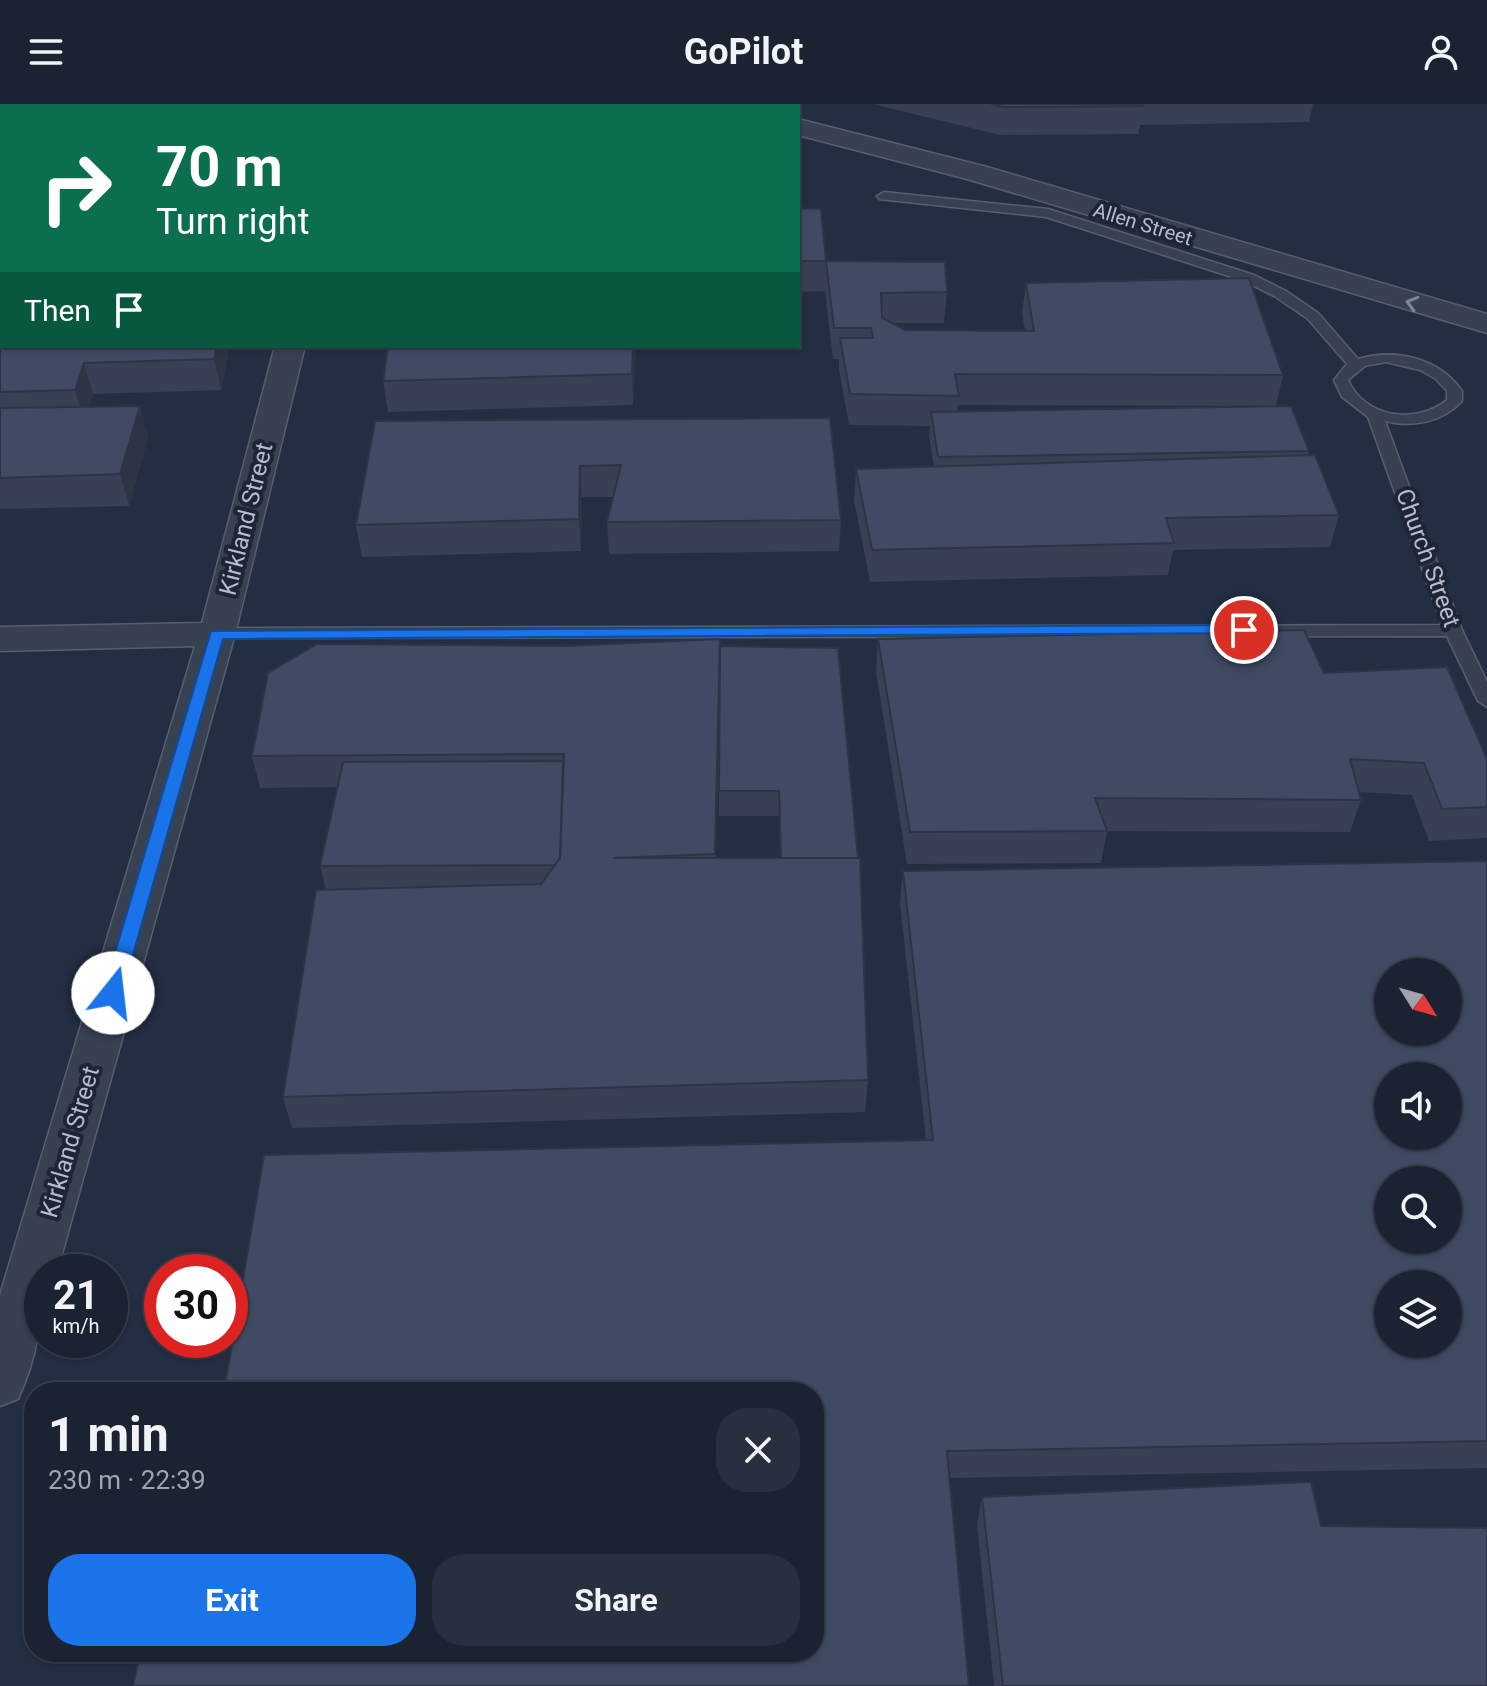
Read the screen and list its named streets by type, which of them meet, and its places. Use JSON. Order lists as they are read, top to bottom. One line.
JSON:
{"streets":{"street":["Allen Street","Kirkland Street"],"lane":["Church Street"]},"north":"bottom right","page":{"header":"GoPilot","turn":["70 m","Turn right"],"then":"Then","speed":"21 km/h","limit":"30","heading":["1 min","230 m · 22:39"],"buttons":["Exit","Share"]}}
